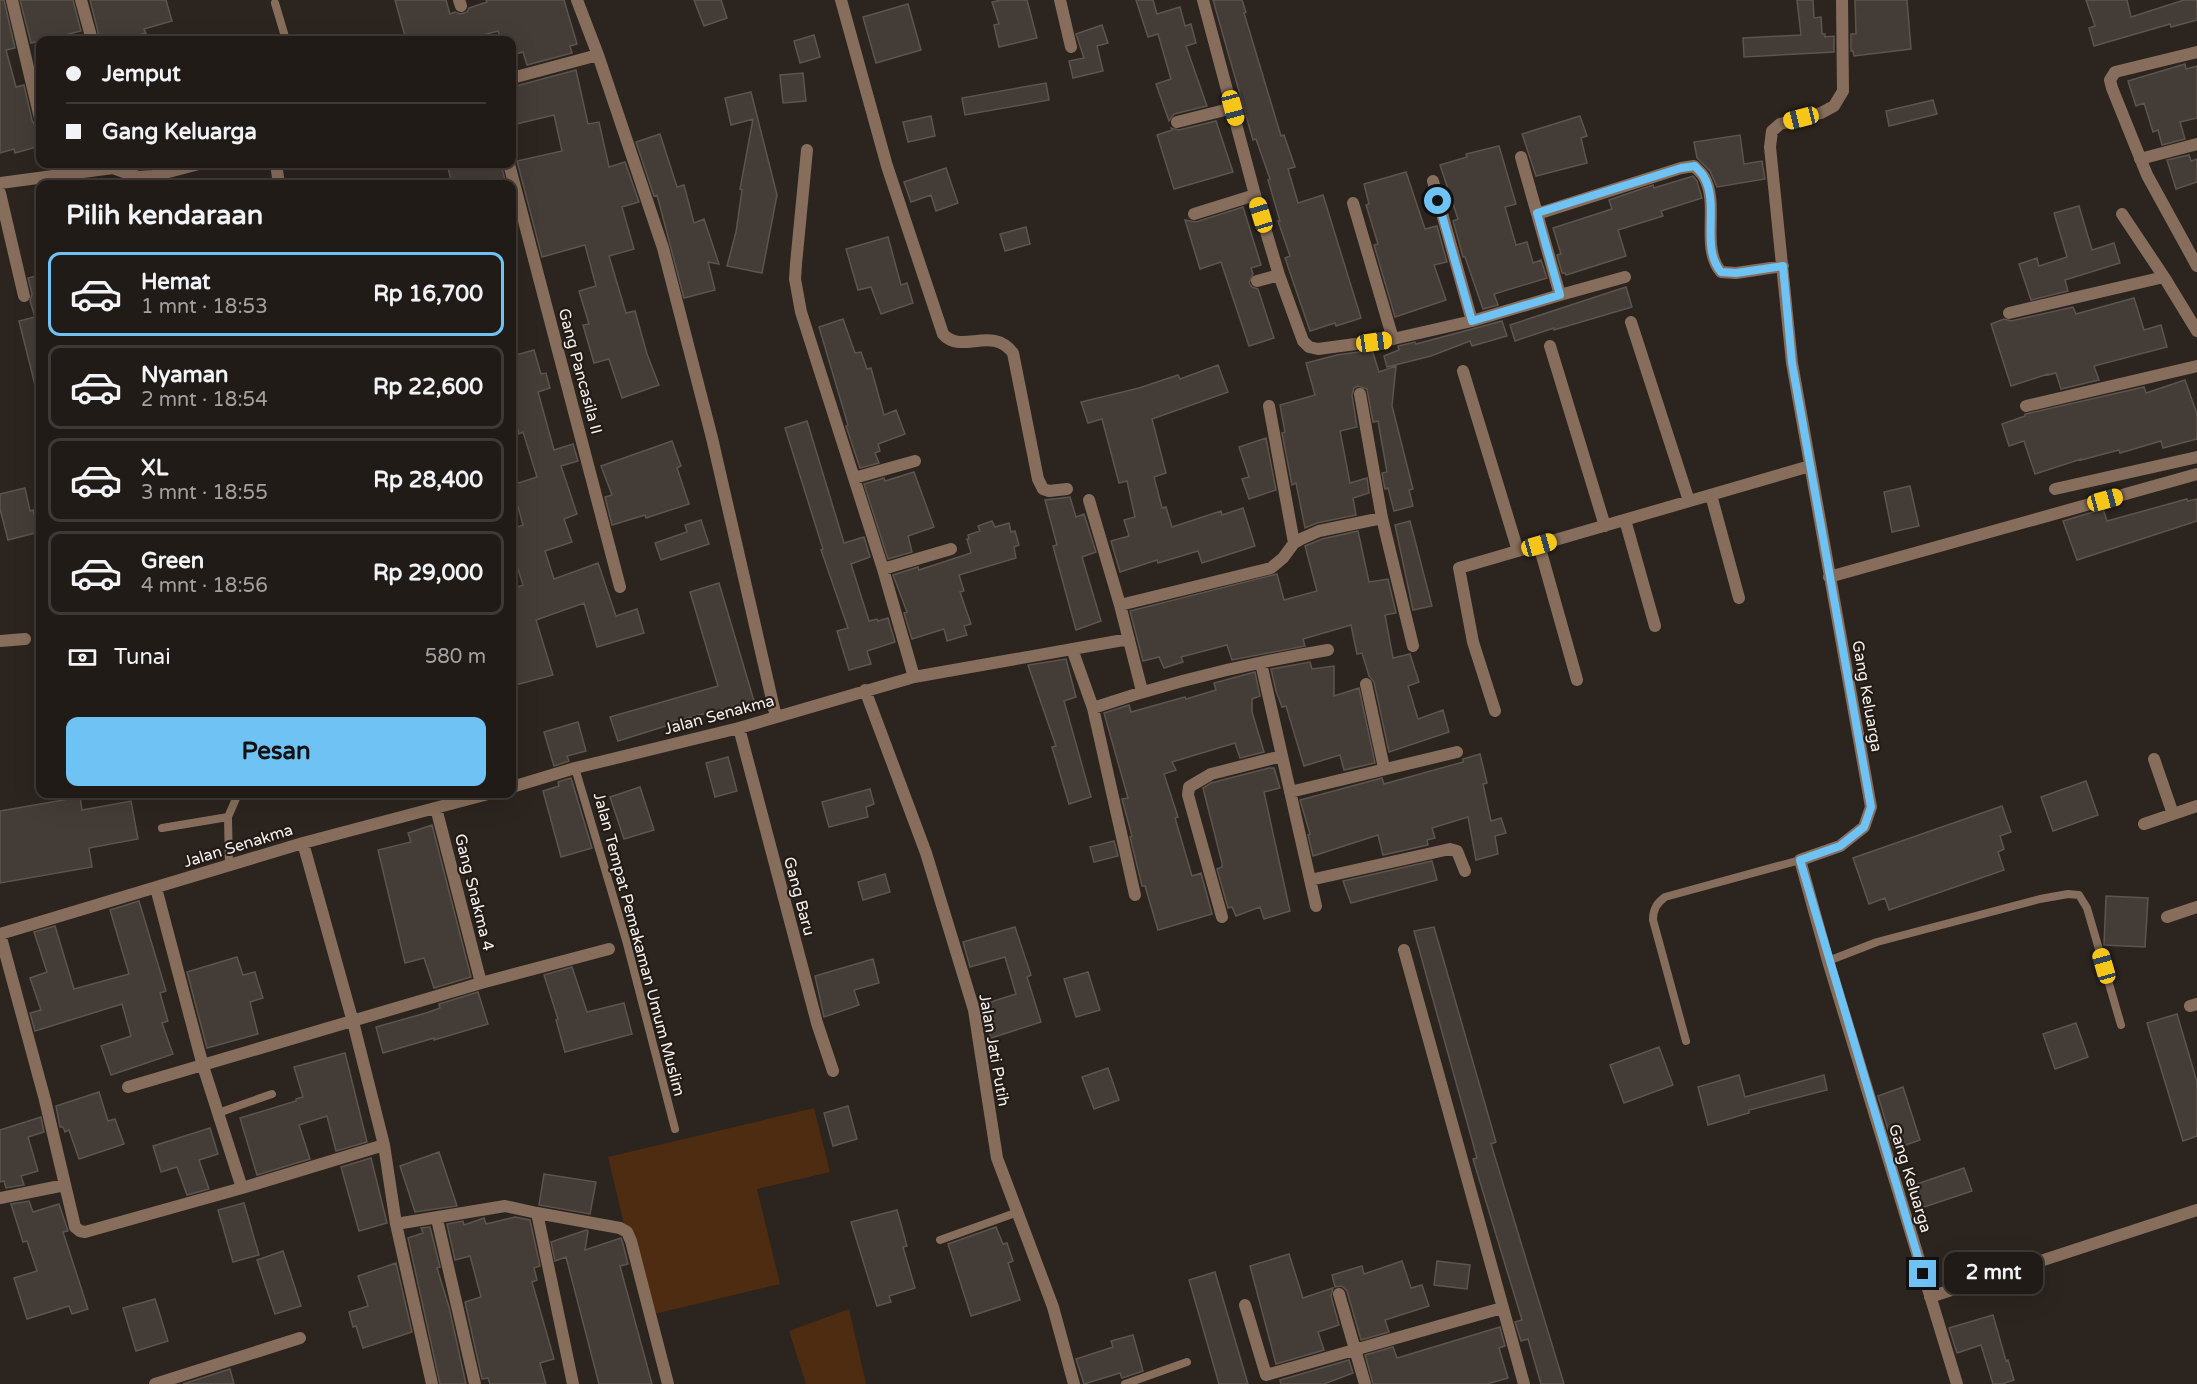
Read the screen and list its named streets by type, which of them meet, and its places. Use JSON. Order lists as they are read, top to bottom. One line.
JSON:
{"streets":{"street":["Gang Pancasila II","Gang Keluarga","Jalan Senakma","Gang Snakma 4","Gang Baru","Jalan Jati Putih"],"lane":["Jalan Tempat Pemakaman Umum Muslim"]},"crossings":[["Jalan Senakma","Gang Snakma 4"],["Jalan Senakma","Gang Baru"],["Jalan Senakma","Jalan Tempat Pemakaman Umum Muslim"],["Jalan Senakma","Jalan Jati Putih"]],"page":{"banner":["Jemput","Gang Keluarga"],"heading":"Pilih kendaraan","list":[{"name":"Hemat","note":"1 mnt · 18:53","value":"Rp 16,700"},{"name":"Nyaman","note":"2 mnt · 18:54","value":"Rp 22,600"},{"name":"XL","note":"3 mnt · 18:55","value":"Rp 28,400"},{"name":"Green","note":"4 mnt · 18:56","value":"Rp 29,000"}],"pay":["Tunai","580 m"],"buttons":"Pesan","bubble":"2 mnt"}}
